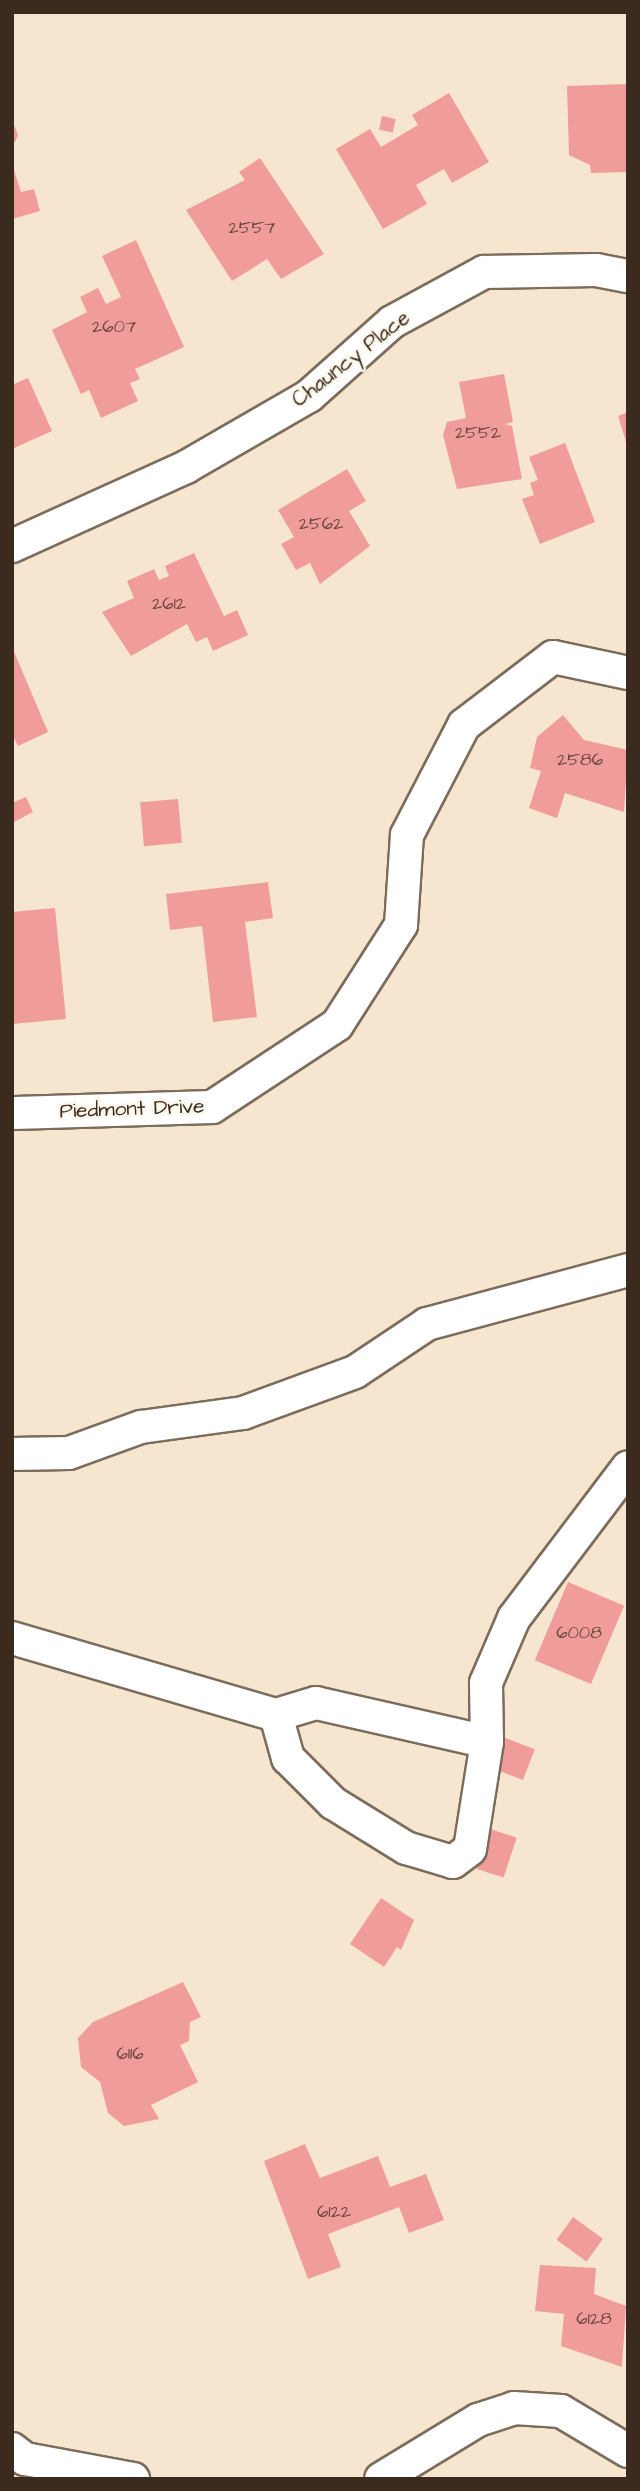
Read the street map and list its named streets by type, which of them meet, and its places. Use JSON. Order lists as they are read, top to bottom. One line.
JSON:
{"streets":{"street":["Chauncy Place","Piedmont Drive"]},"house_numbers":["2557","2607","2552","2562","2612","2586","6008","6116","6122","6128"]}
